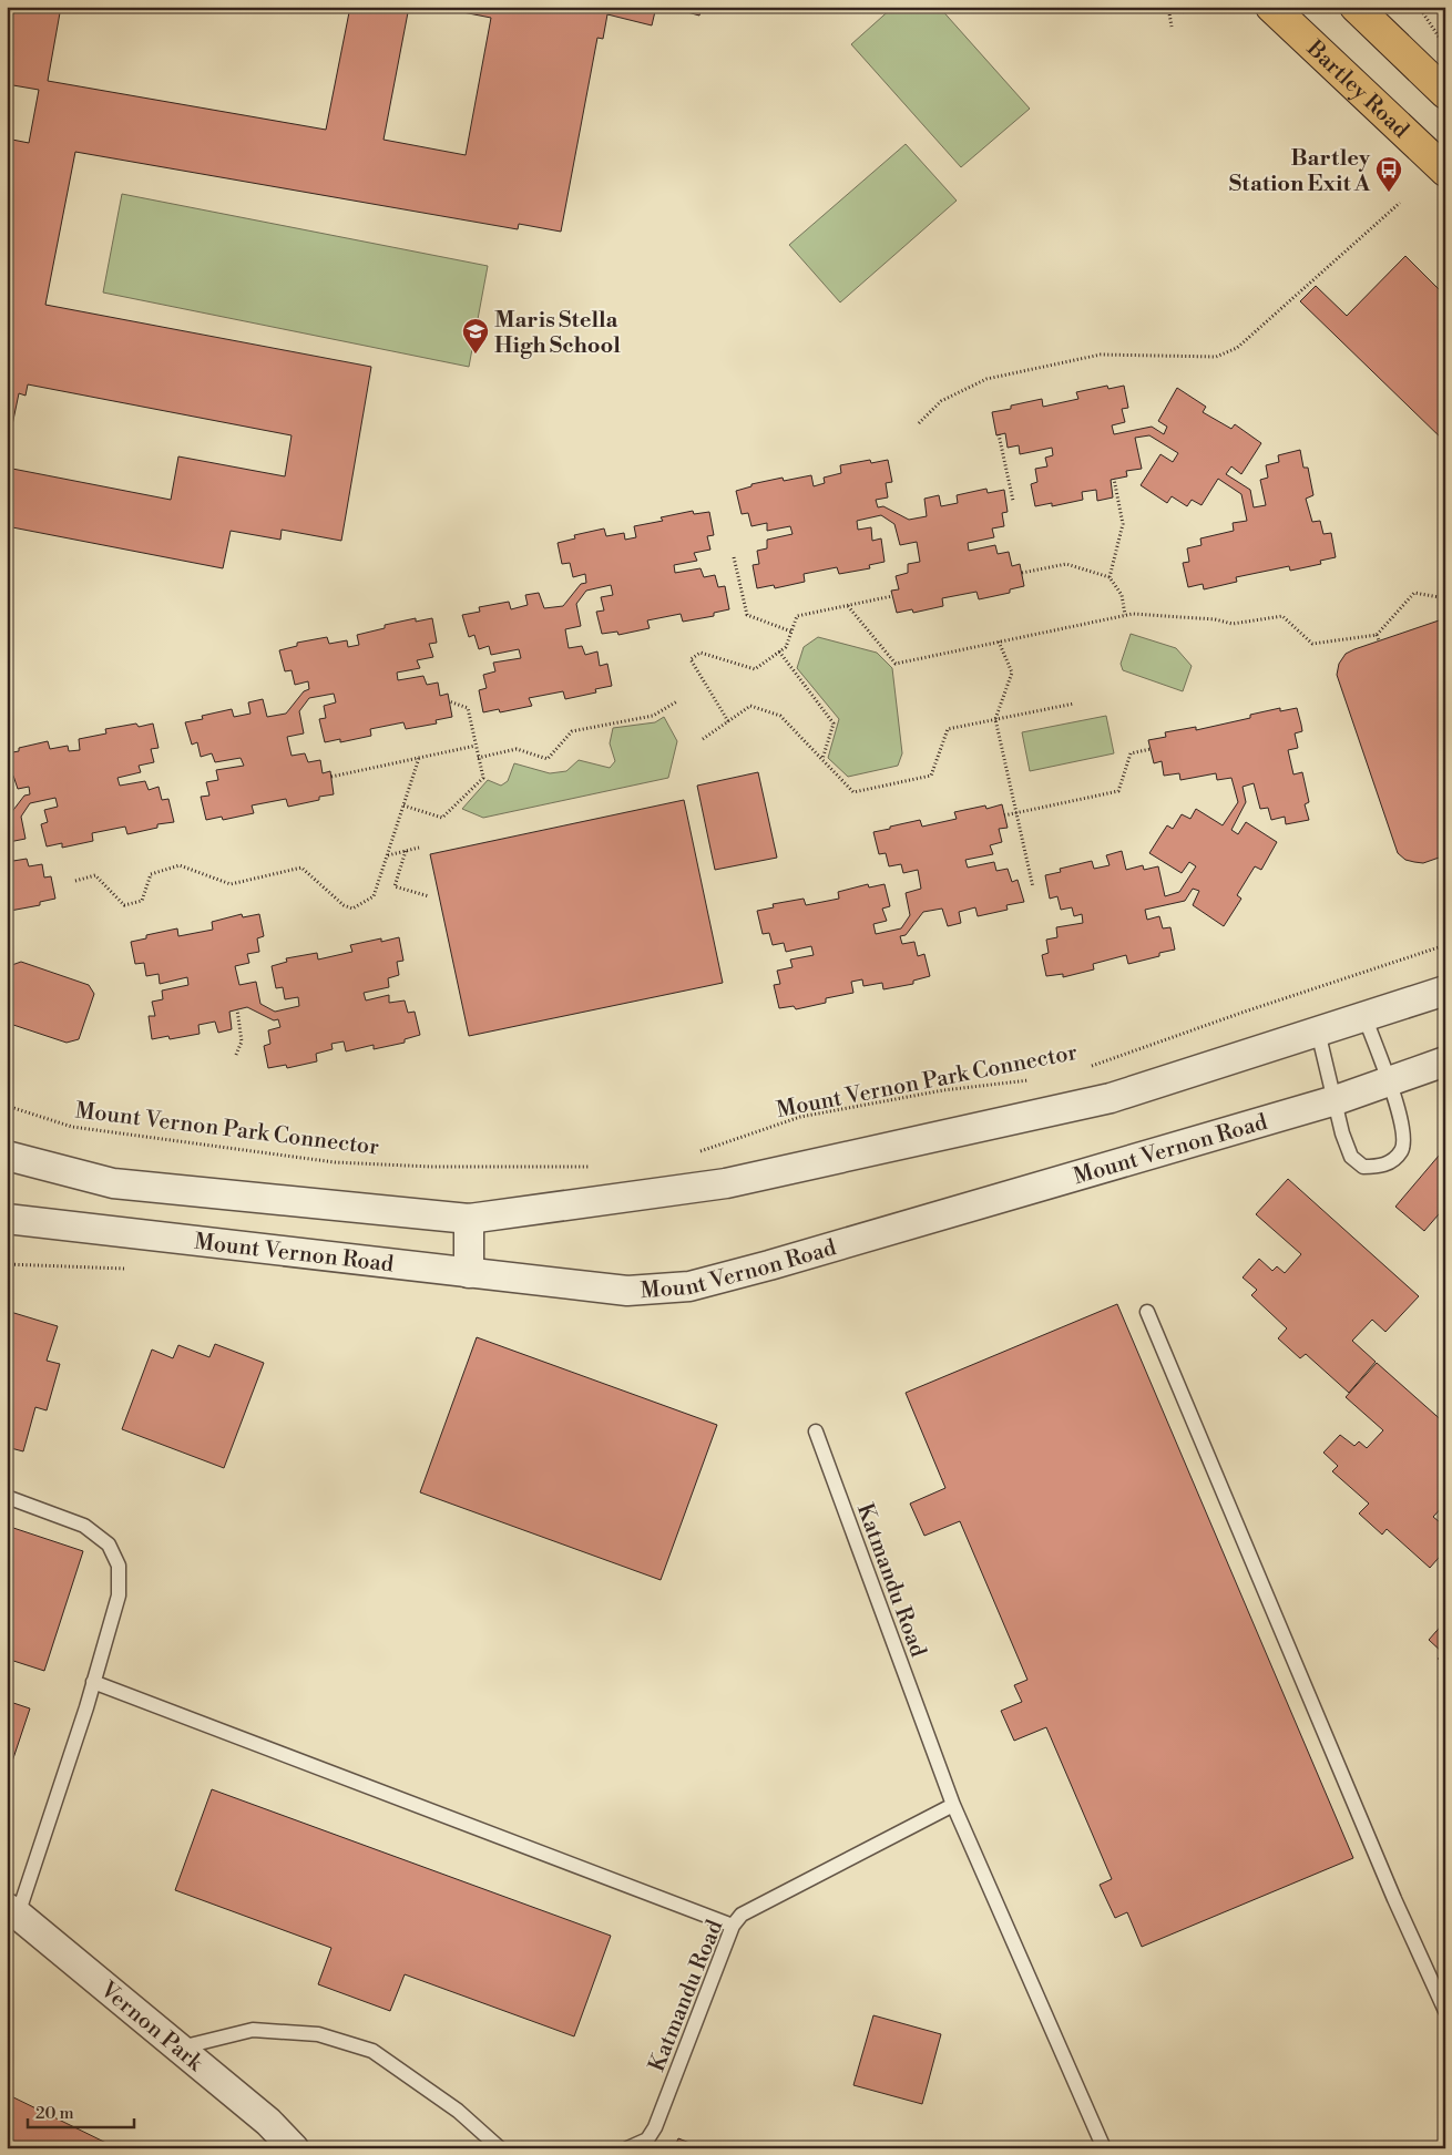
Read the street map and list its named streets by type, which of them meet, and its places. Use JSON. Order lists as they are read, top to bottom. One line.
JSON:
{"streets":{"highway":["Bartley Road"],"street":["Mount Vernon Road","Vernon Park"],"lane":["Katmandu Road"],"path":["Mount Vernon Park Connector"]},"places":{"bus stop":["Bartley Station Exit A"],"school or university":["Maris Stella High School"]},"scale_bar":"20 m"}
